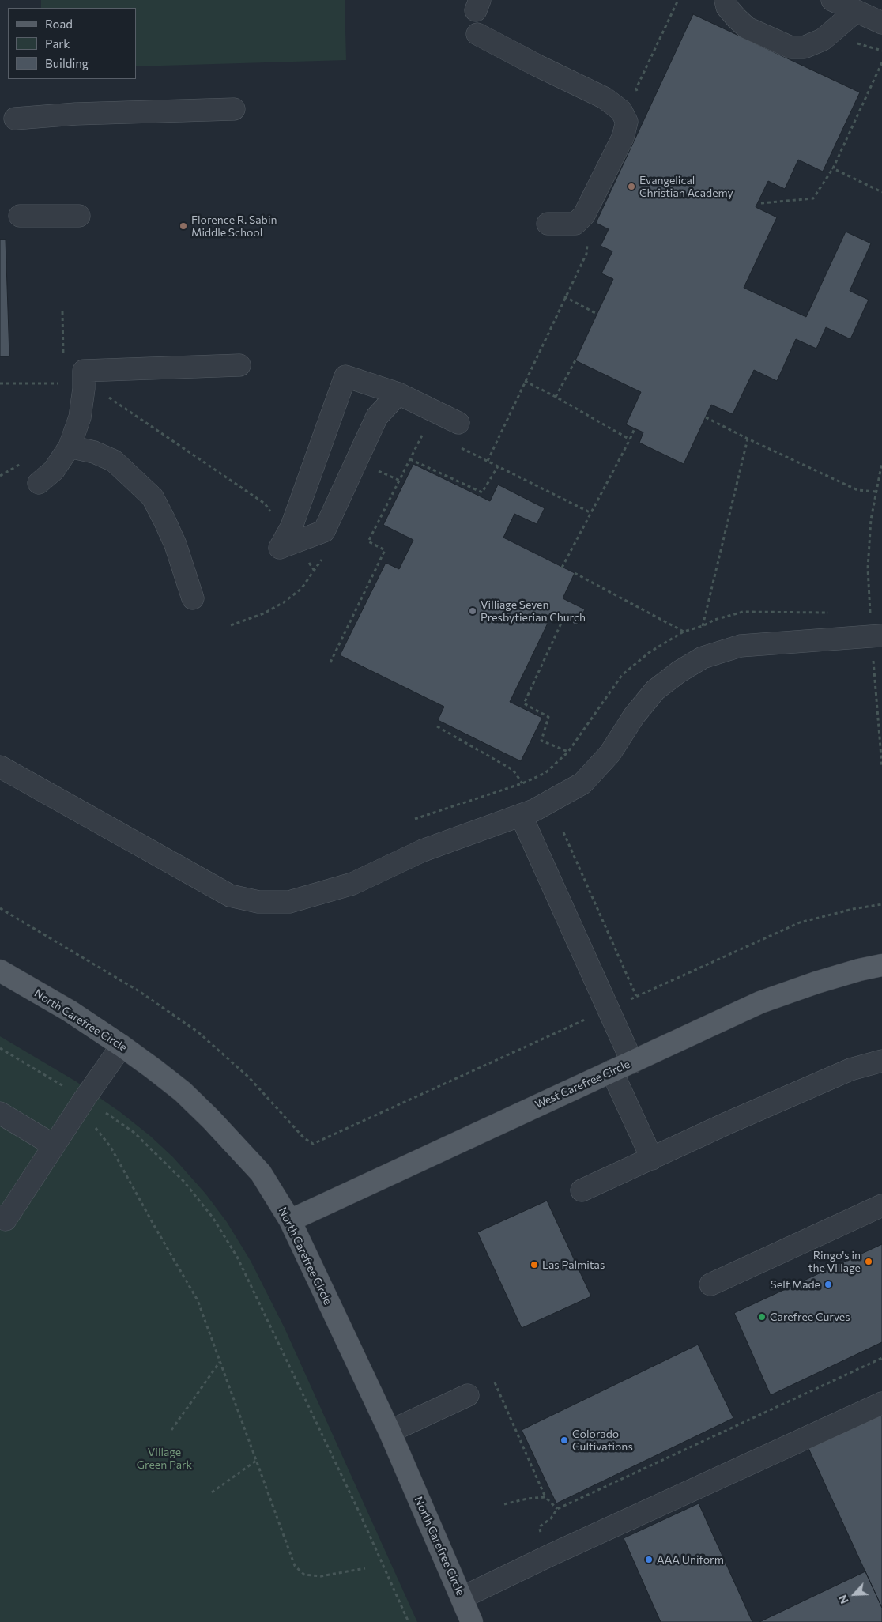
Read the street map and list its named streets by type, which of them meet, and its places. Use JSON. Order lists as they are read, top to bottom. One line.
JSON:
{"streets":{"main road":["North Carefree Circle","West Carefree Circle"]},"crossings":[["North Carefree Circle","West Carefree Circle"]],"parks":["Village Green Park"],"places":["Evangelical Christian Academy","Florence R. Sabin Middle School","Villiage Seven Presbytierian Church","Ringo's in the Village","Las Palmitas","Self Made","Carefree Curves","Colorado Cultivations","AAA Uniform"],"legend":["Road","Park","Building"],"north":"bottom left"}
